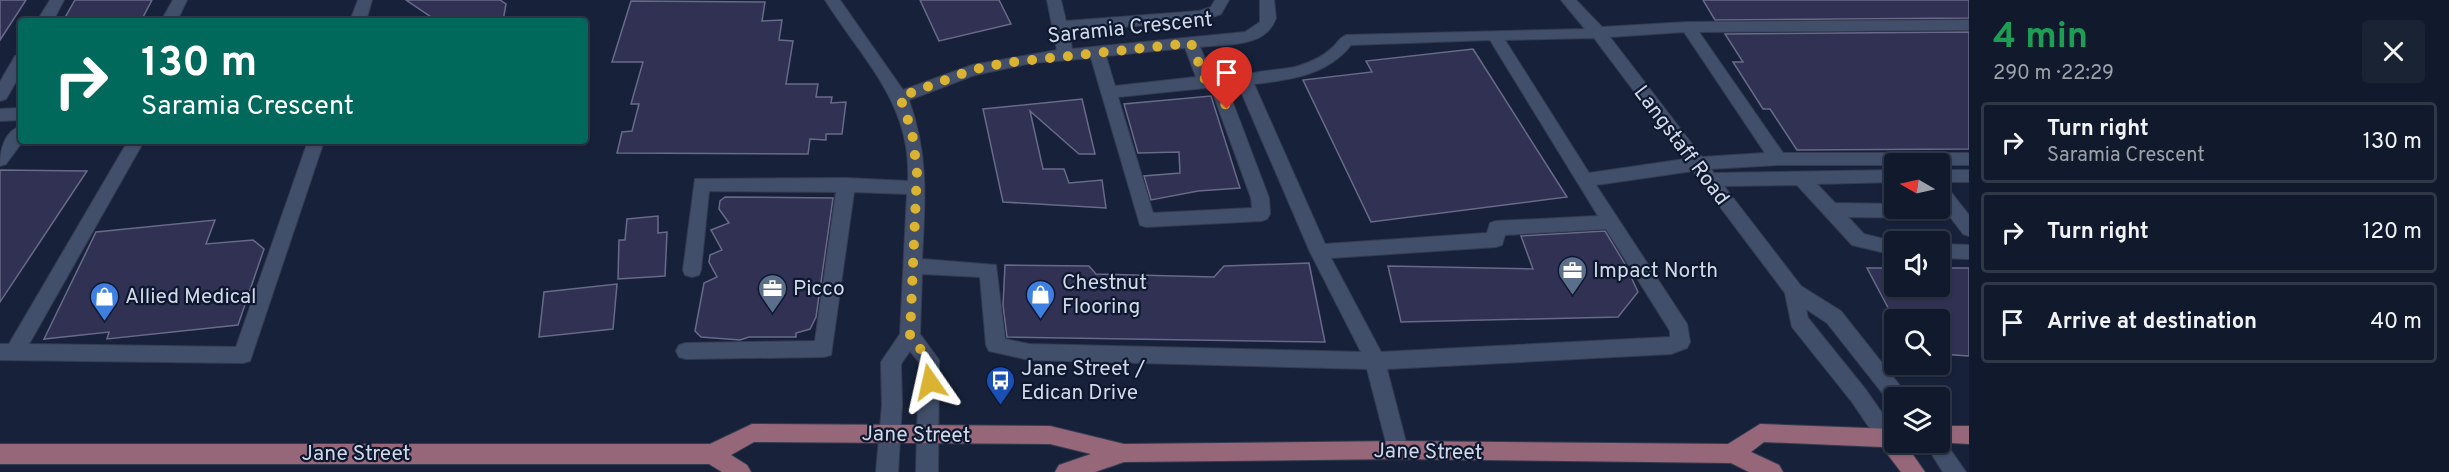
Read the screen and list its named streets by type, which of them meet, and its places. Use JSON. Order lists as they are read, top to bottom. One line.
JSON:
{"streets":{"main road":["Langstaff Road","Jane Street"],"street":["Saramia Crescent"]},"places":{"office":["Impact North","Picco"],"shop":["Chestnut Flooring","Allied Medical"],"bus stop":["Jane Street / Edican Drive"]},"north":"left","page":{"heading":["4 min","290 m · 22:29"],"turn":["130 m","Saramia Crescent"],"list":[{"name":"Turn right","note":"Saramia Crescent","value":"130 m"},{"name":"Turn right","value":"120 m"},{"name":"Arrive at destination","value":"40 m"}]}}
